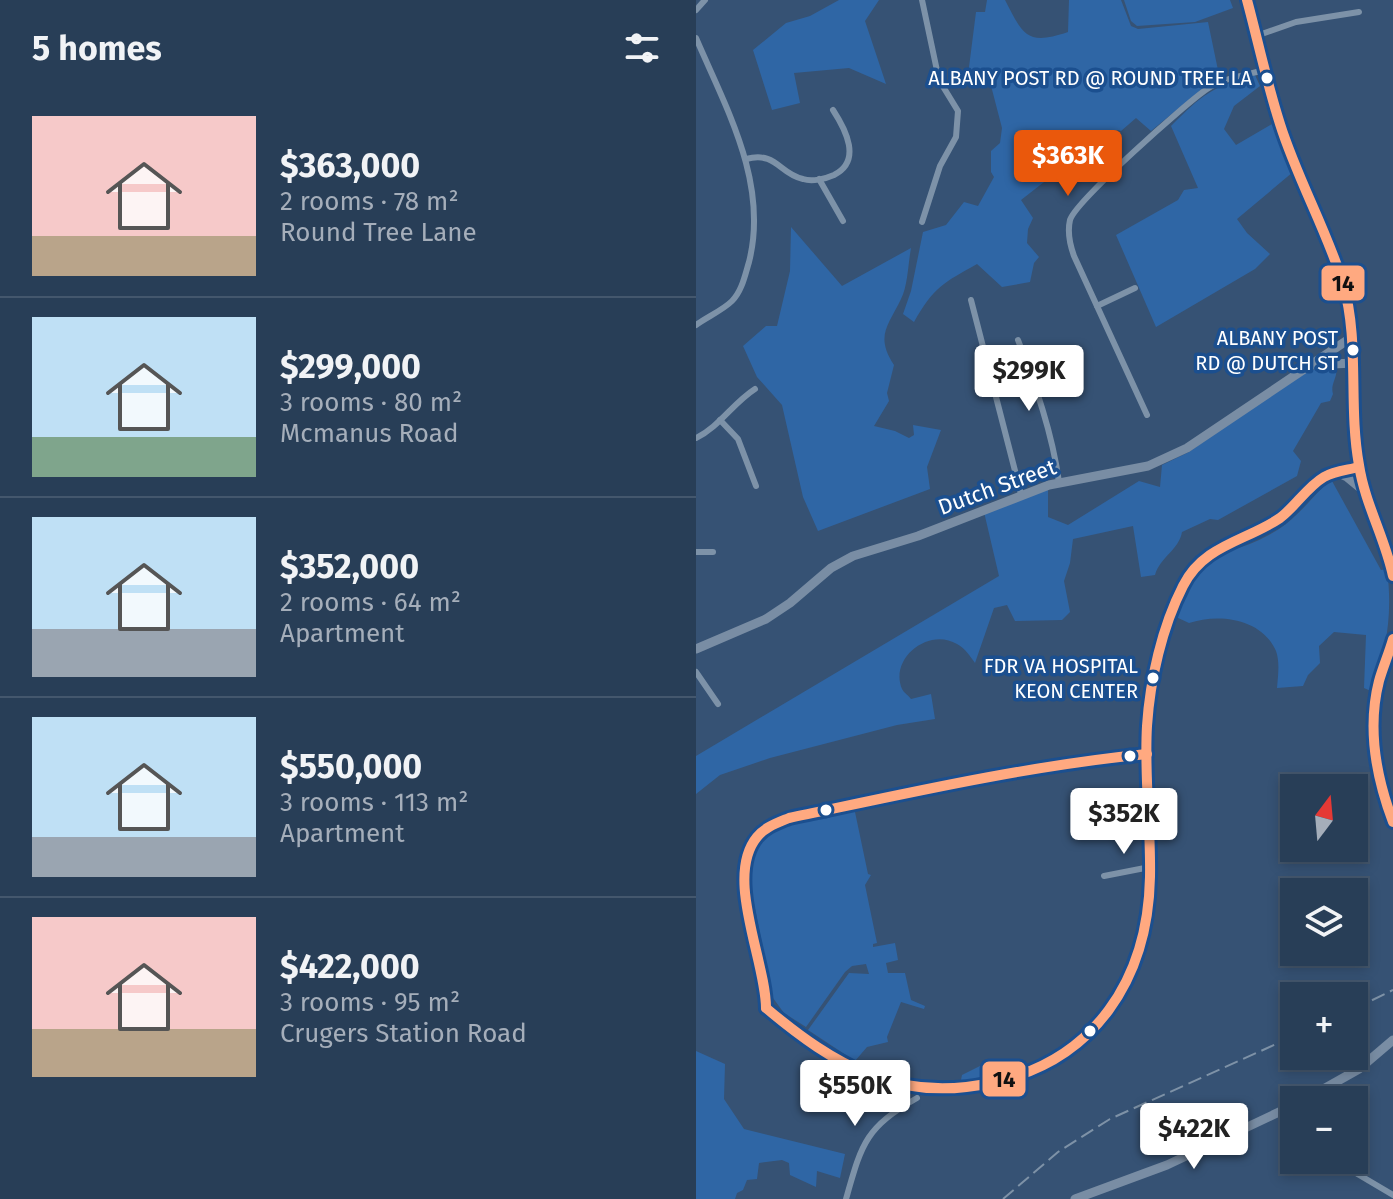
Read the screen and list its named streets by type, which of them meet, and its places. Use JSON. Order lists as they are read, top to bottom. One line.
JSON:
{"streets":{"street":["Dutch Street"]},"places":["ALBANY POST RD @ ROUND TREE LA","ALBANY POST RD @ DUTCH ST","FDR VA HOSPITAL KEON CENTER"],"lines":["transit line 14"],"north":"top","page":{"heading":"5 homes","list":[{"name":"$363,000","note":"2 rooms · 78 m² · Round Tree Lane"},{"name":"$299,000","note":"3 rooms · 80 m² · Mcmanus Road"},{"name":"$352,000","note":"2 rooms · 64 m² · Apartment"},{"name":"$550,000","note":"3 rooms · 113 m² · Apartment"},{"name":"$422,000","note":"3 rooms · 95 m² · Crugers Station Road"}],"price":["$363K","$299K","$352K","$550K","$422K"],"map_buttons":["+","−"]}}
